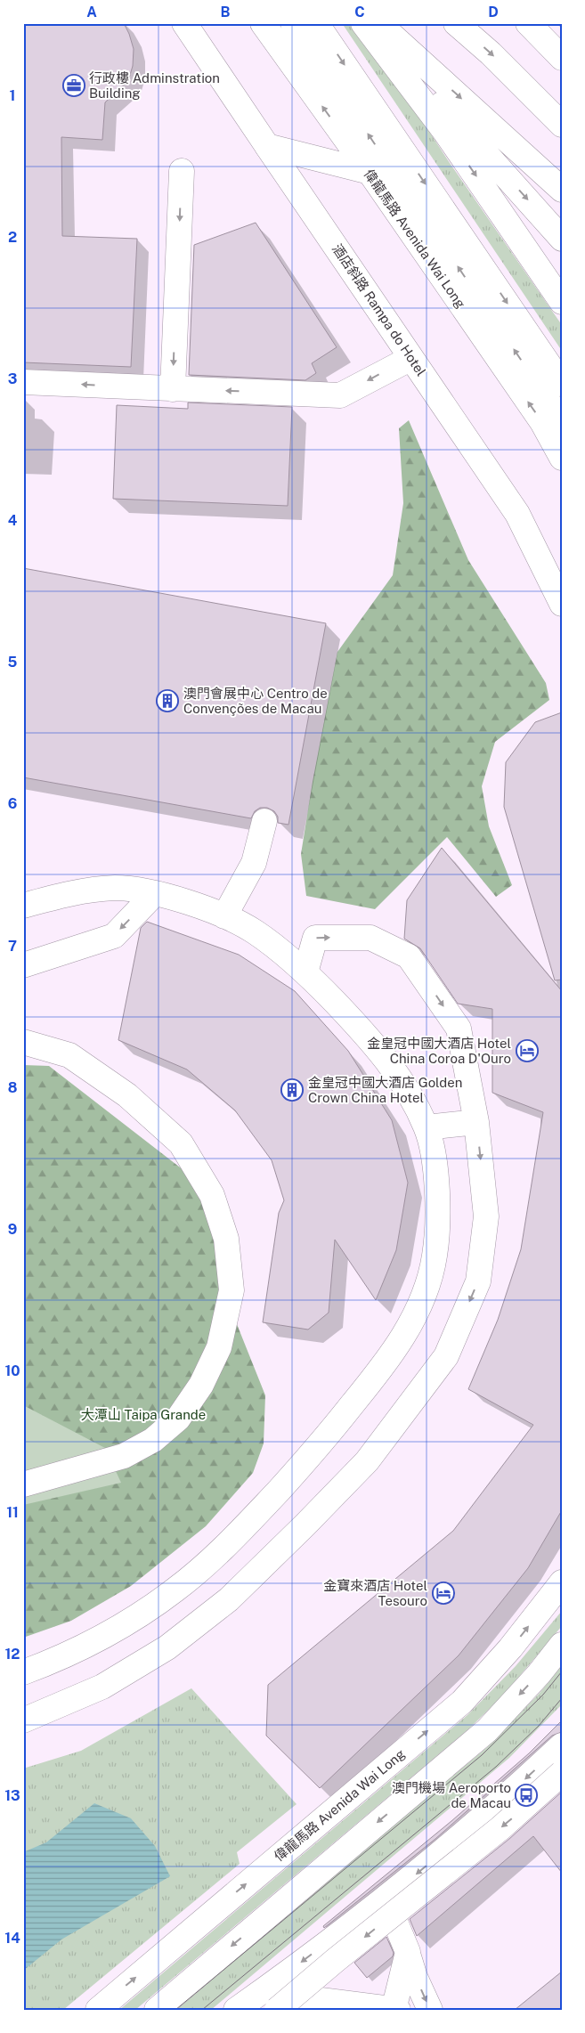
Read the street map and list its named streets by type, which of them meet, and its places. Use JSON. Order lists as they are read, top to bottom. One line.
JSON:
{"streets":{"street":["偉龍馬路 Avenida Wai Long","酒店斜路 Rampa do Hotel"]},"parks":["大潭山 Taipa Grande"],"places":{"office":["行政樓 Adminstration Building"],"building":["澳門會展中心 Centro de Convenções de Macau","金皇冠中國大酒店 Golden Crown China Hotel"],"hotel":["金皇冠中國大酒店 Hotel China Coroa D'Ouro","金寶來酒店 Hotel Tesouro"],"bus stop":["澳門機場 Aeroporto de Macau"]},"grid":{"columns":["A","B","C","D"],"rows":["1","2","3","4","5","6","7","8","9","10","11","12","13","14"]}}
